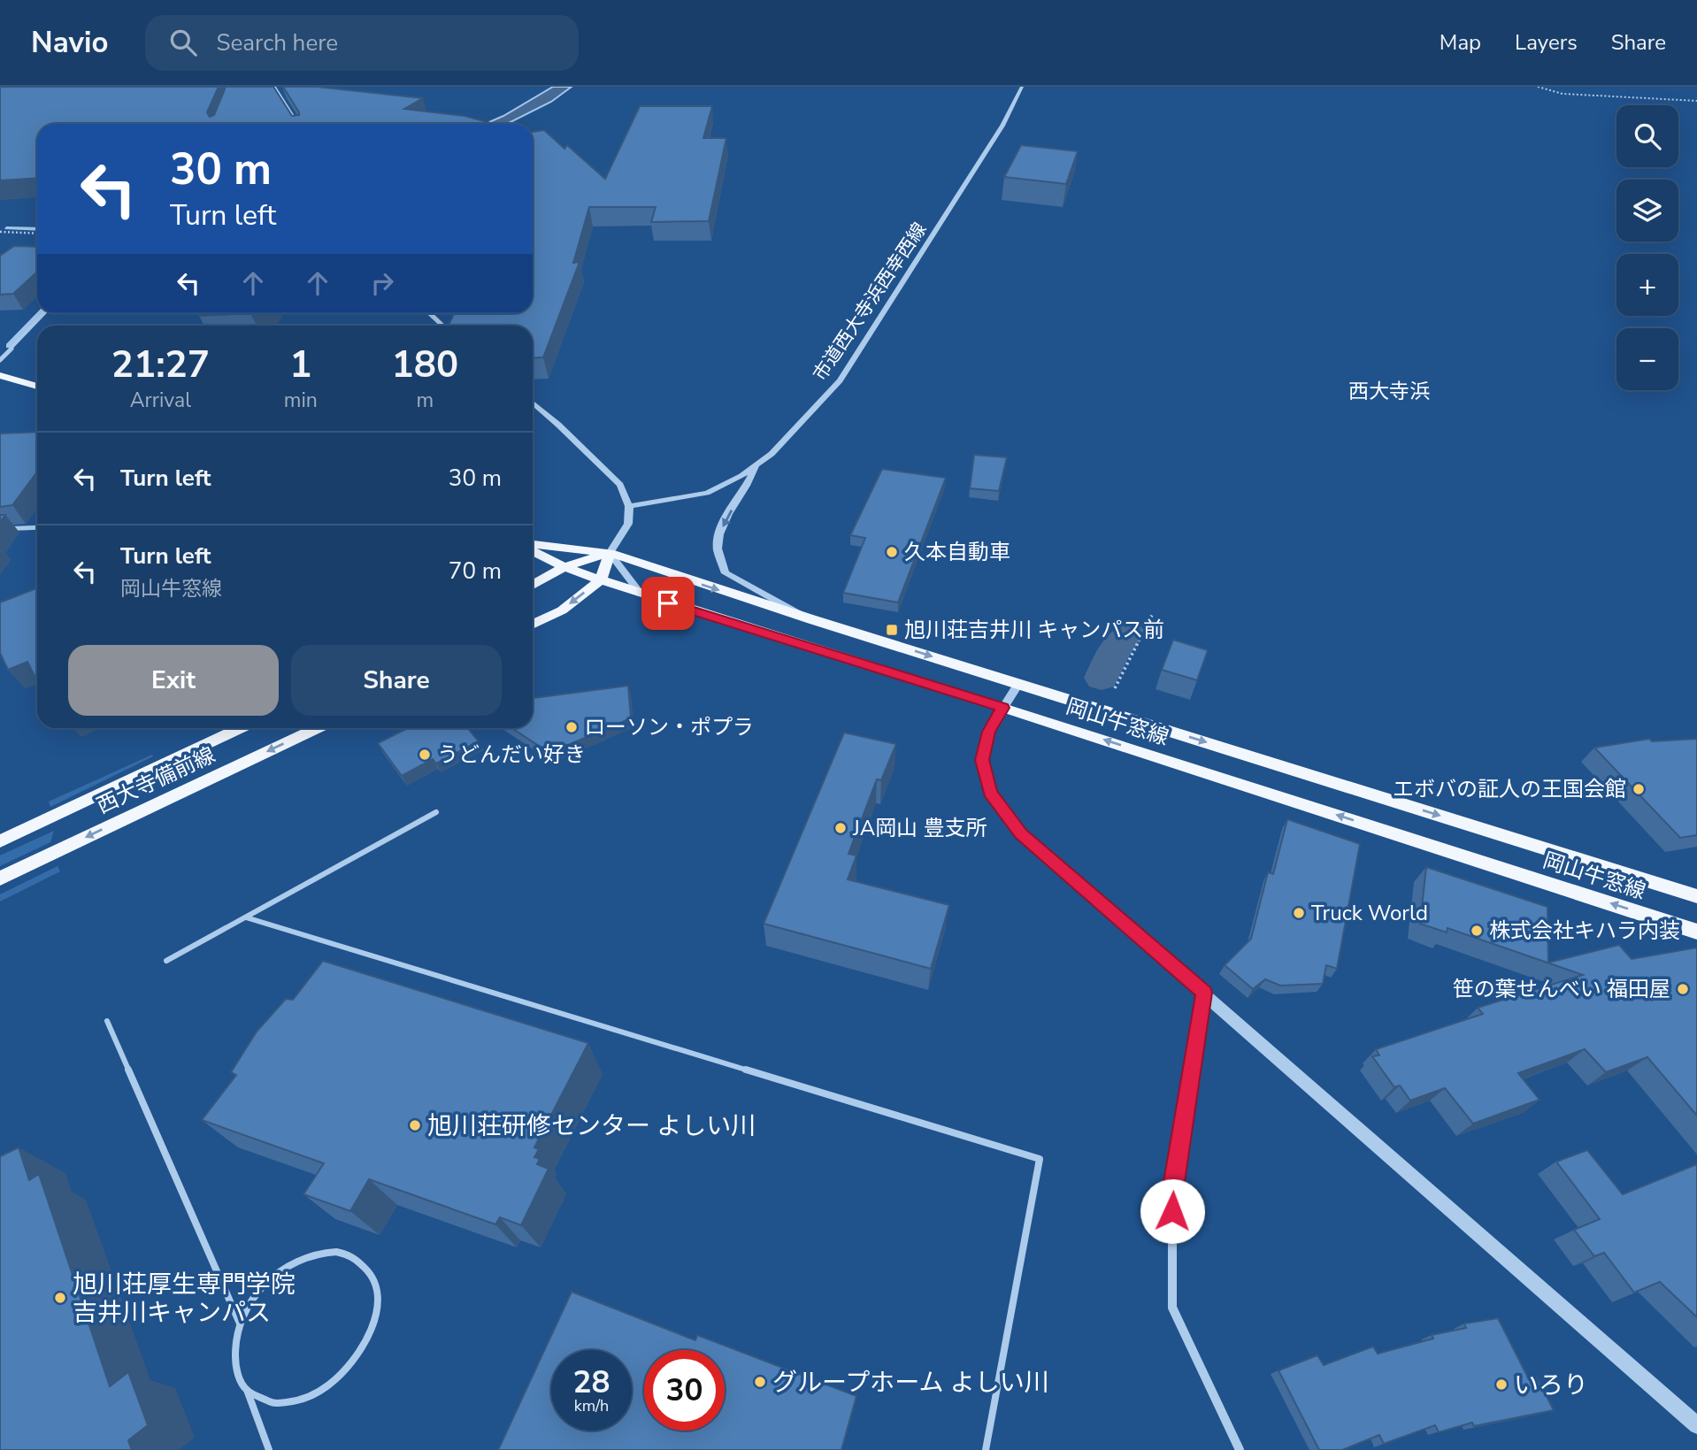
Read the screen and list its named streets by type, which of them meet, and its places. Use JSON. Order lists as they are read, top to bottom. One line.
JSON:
{"streets":{"main road":["岡山牛窓線","西大寺備前線"],"street":["市道西大寺浜西幸西線"]},"districts":["西大寺浜"],"places":{"other":["久本自動車","ローソン・ポプラ","うどんだい好き","エボバの証人の王国会館","JA岡山 豊支所","Truck World","株式会社キハラ内装","笹の葉せんべい 福田屋","旭川荘研修センター よしい川","旭川荘厚生専門学院 吉井川キャンパス","グループホーム よしい川","いろり"],"transit":["旭川荘吉井川 キャンパス前"]},"page":{"header":"Navio","search":"Search here","nav":["Map","Layers","Share"],"map_buttons":["+","−"],"turn":["30 m","Turn left"],"eta":["21:27","Arrival","1","min","180","m"],"list":[{"name":"Turn left","value":"30 m"},{"name":"Turn left","note":"岡山牛窓線","value":"70 m"}],"buttons":["Exit","Share"],"speed":"28 km/h","limit":"30"}}
